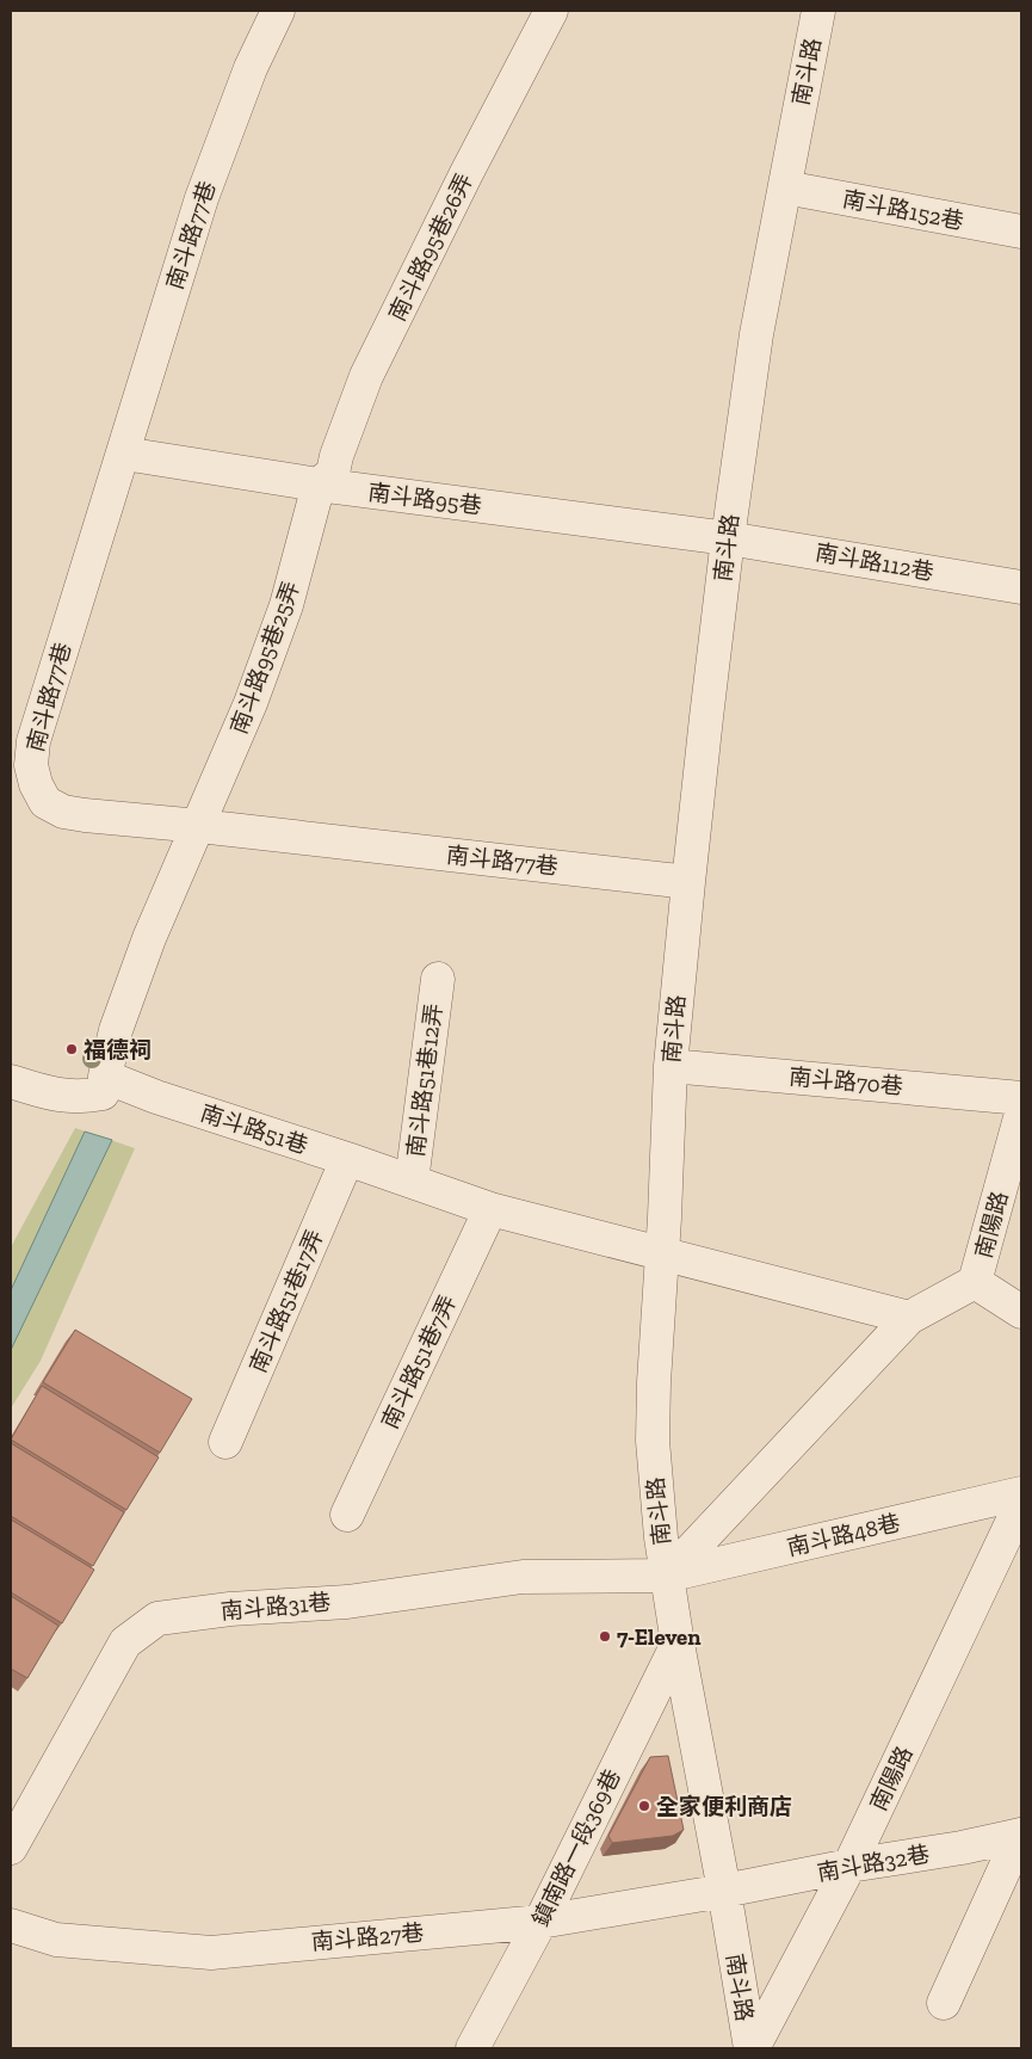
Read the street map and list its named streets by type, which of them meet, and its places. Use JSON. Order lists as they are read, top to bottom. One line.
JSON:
{"streets":{"street":["南斗路","南斗路152巷","南斗路77巷","南斗路95巷26弄","南斗路95巷","南斗路112巷","南斗路95巷25弄","南斗路51巷12弄","南斗路70巷","南斗路51巷","南陽路","南斗路51巷17弄","南斗路51巷7弄","南斗路48巷","南斗路31巷","鎮南路一段369巷","南斗路32巷","南斗路27巷"]},"crossings":[["南斗路","南斗路152巷"],["南斗路","南斗路77巷"],["南斗路","南斗路95巷"],["南斗路","南斗路112巷"],["南斗路","南斗路70巷"],["南斗路","南斗路51巷"],["南斗路","南陽路"],["南斗路","南斗路48巷"],["南斗路","南斗路31巷"],["南斗路","鎮南路一段369巷"],["南斗路","南斗路32巷"],["南斗路","南斗路27巷"],["南斗路77巷","南斗路95巷"],["南斗路77巷","南斗路95巷25弄"],["南斗路95巷26弄","南斗路95巷"],["南斗路95巷26弄","南斗路95巷25弄"],["南斗路95巷","南斗路112巷"],["南斗路95巷","南斗路95巷25弄"],["南斗路51巷12弄","南斗路51巷"],["南斗路51巷","南斗路51巷17弄"],["南斗路51巷","南斗路51巷7弄"],["南陽路","南斗路32巷"],["南斗路48巷","南斗路31巷"],["鎮南路一段369巷","南斗路27巷"],["南斗路32巷","南斗路27巷"]],"places":["福德祠","7-Eleven","全家便利商店"]}
